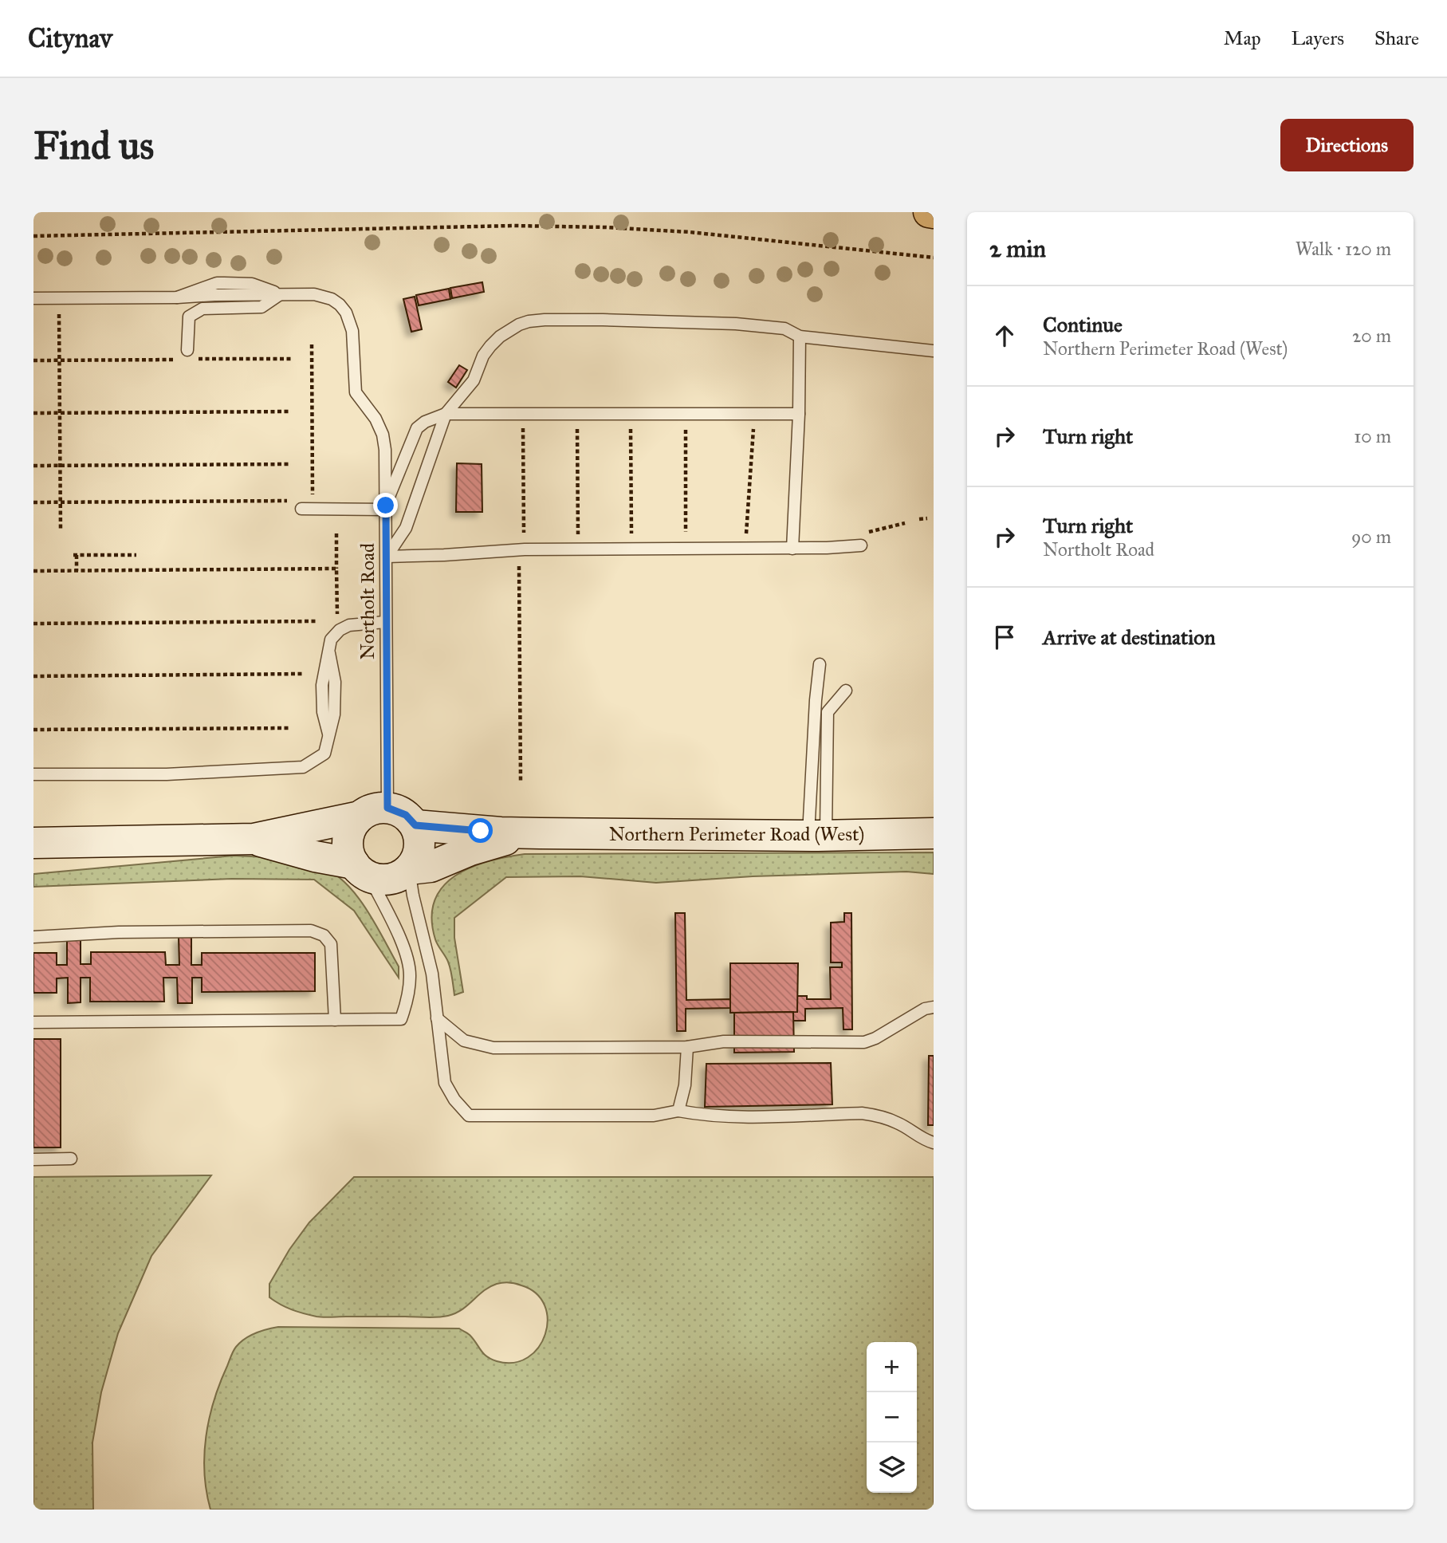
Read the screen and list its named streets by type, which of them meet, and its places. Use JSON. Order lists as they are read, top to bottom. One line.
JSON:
{"streets":{"street":["Northern Perimeter Road (West)"],"lane":["Northolt Road"]},"crossings":[["Northolt Road","Northern Perimeter Road (West)"]],"page":{"header":"Citynav","nav":["Map","Layers","Share"],"buttons":"Directions","title":"Find us","heading":["2 min","Walk · 120 m"],"list":[["Continue","Northern Perimeter Road (West)","20 m"],["Turn right","10 m"],["Turn right","Northolt Road","90 m"],"Arrive at destination"],"map_buttons":["+","−"]}}
